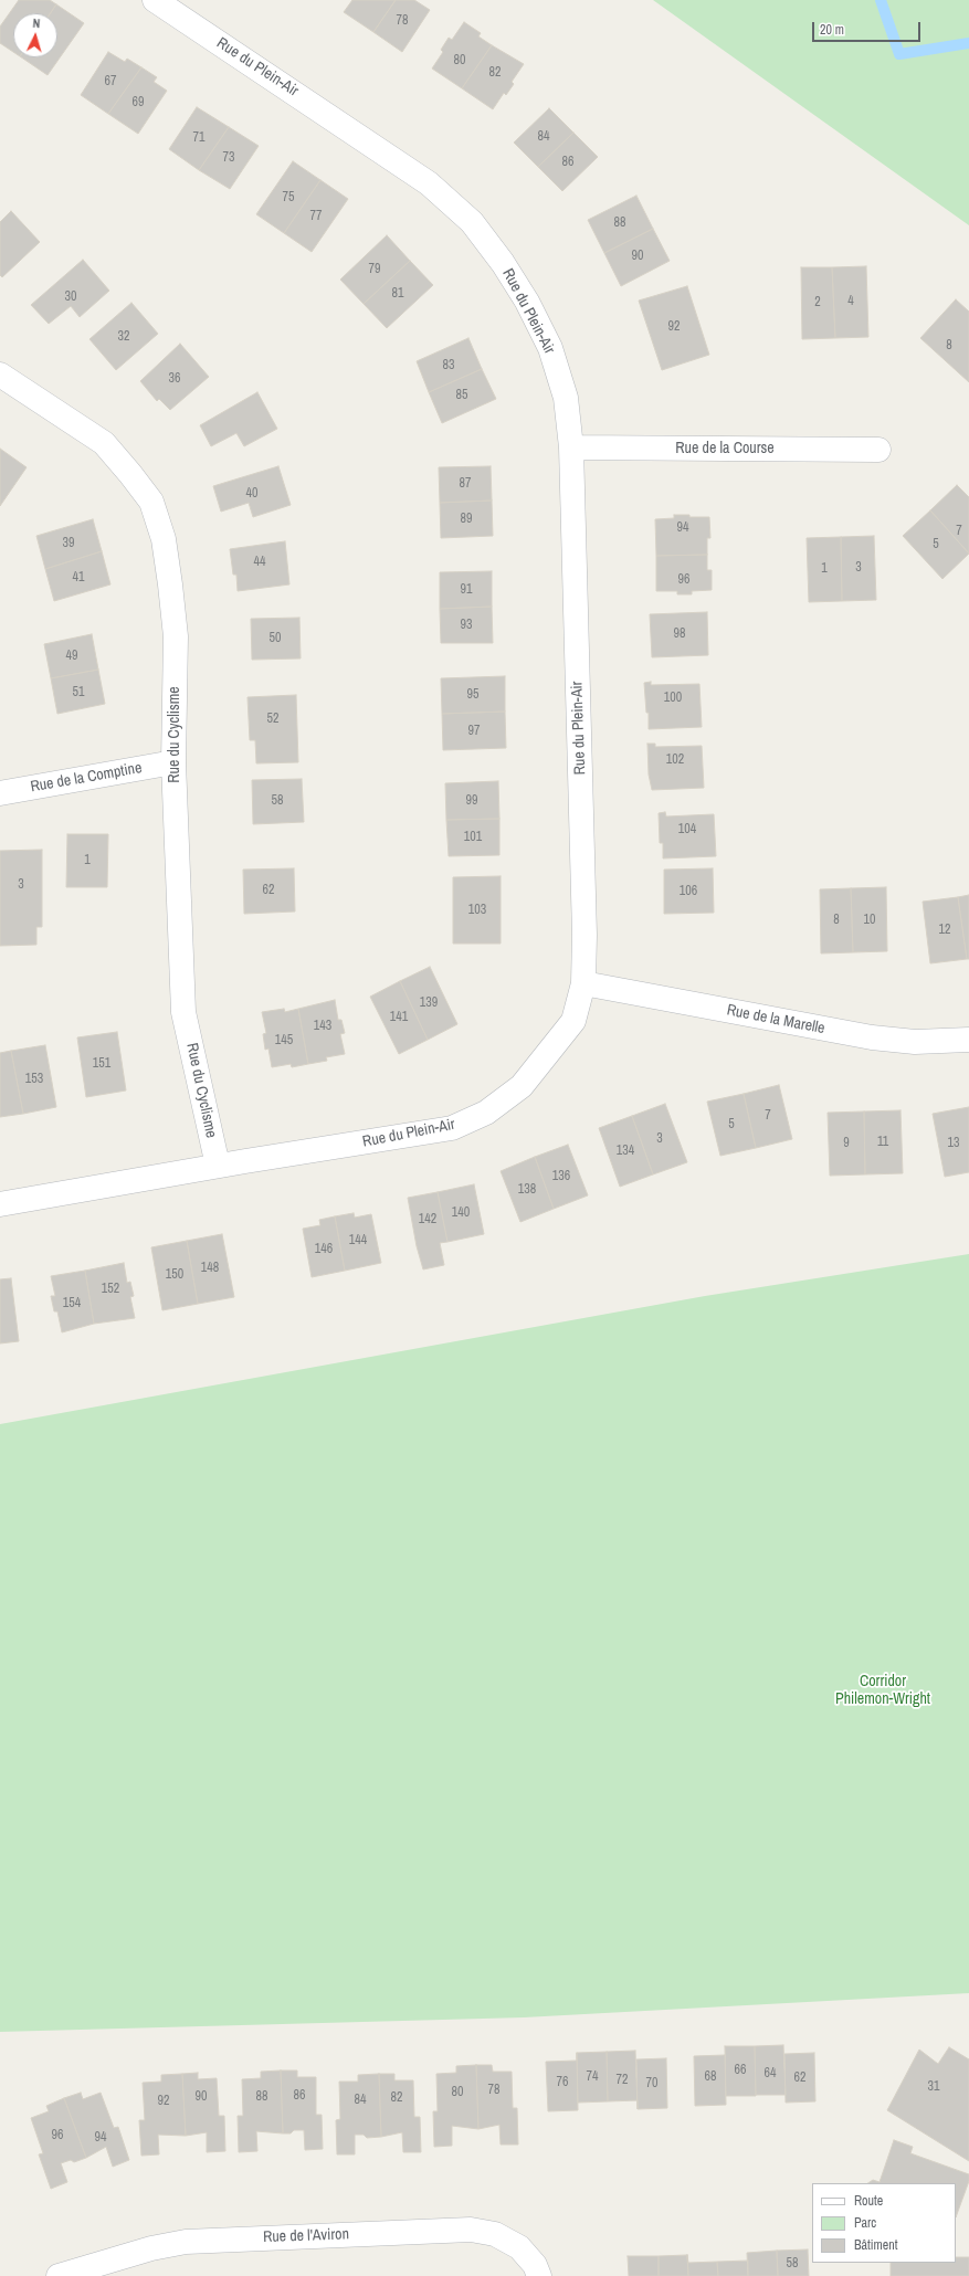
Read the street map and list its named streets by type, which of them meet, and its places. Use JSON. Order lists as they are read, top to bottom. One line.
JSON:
{"streets":{"street":["Rue du Plein-Air","Rue de la Course","Rue du Cyclisme","Rue de la Comptine","Rue de la Marelle","Rue de l'Aviron"]},"crossings":[["Rue du Plein-Air","Rue de la Course"],["Rue du Plein-Air","Rue du Cyclisme"],["Rue du Plein-Air","Rue de la Marelle"],["Rue du Cyclisme","Rue de la Comptine"]],"parks":["Corridor Philemon-Wright"],"house_numbers":["78","80","82","67","69","84","71","73","86","75","77","88","90","79","81","30","4","2","92","32","8","83","36","85","87","40","89","94","7","39","5","44","3","1","41","96","91","93","98","50","49","51","95","100","52","97","102","58","99","104","101","1","3","62","106","103","8","10","12","139","141","143","145","151","153","7","5","3","11","9","13","134","136","138","140","142","144","146","148","150","152","154","66","64","74","68","62","72","76","70","31","78","80","86","90","88","82","84","92","96","94","58"],"legend":["Route","Parc","Bâtiment"],"scale_bar":"20 m","north":"top"}
